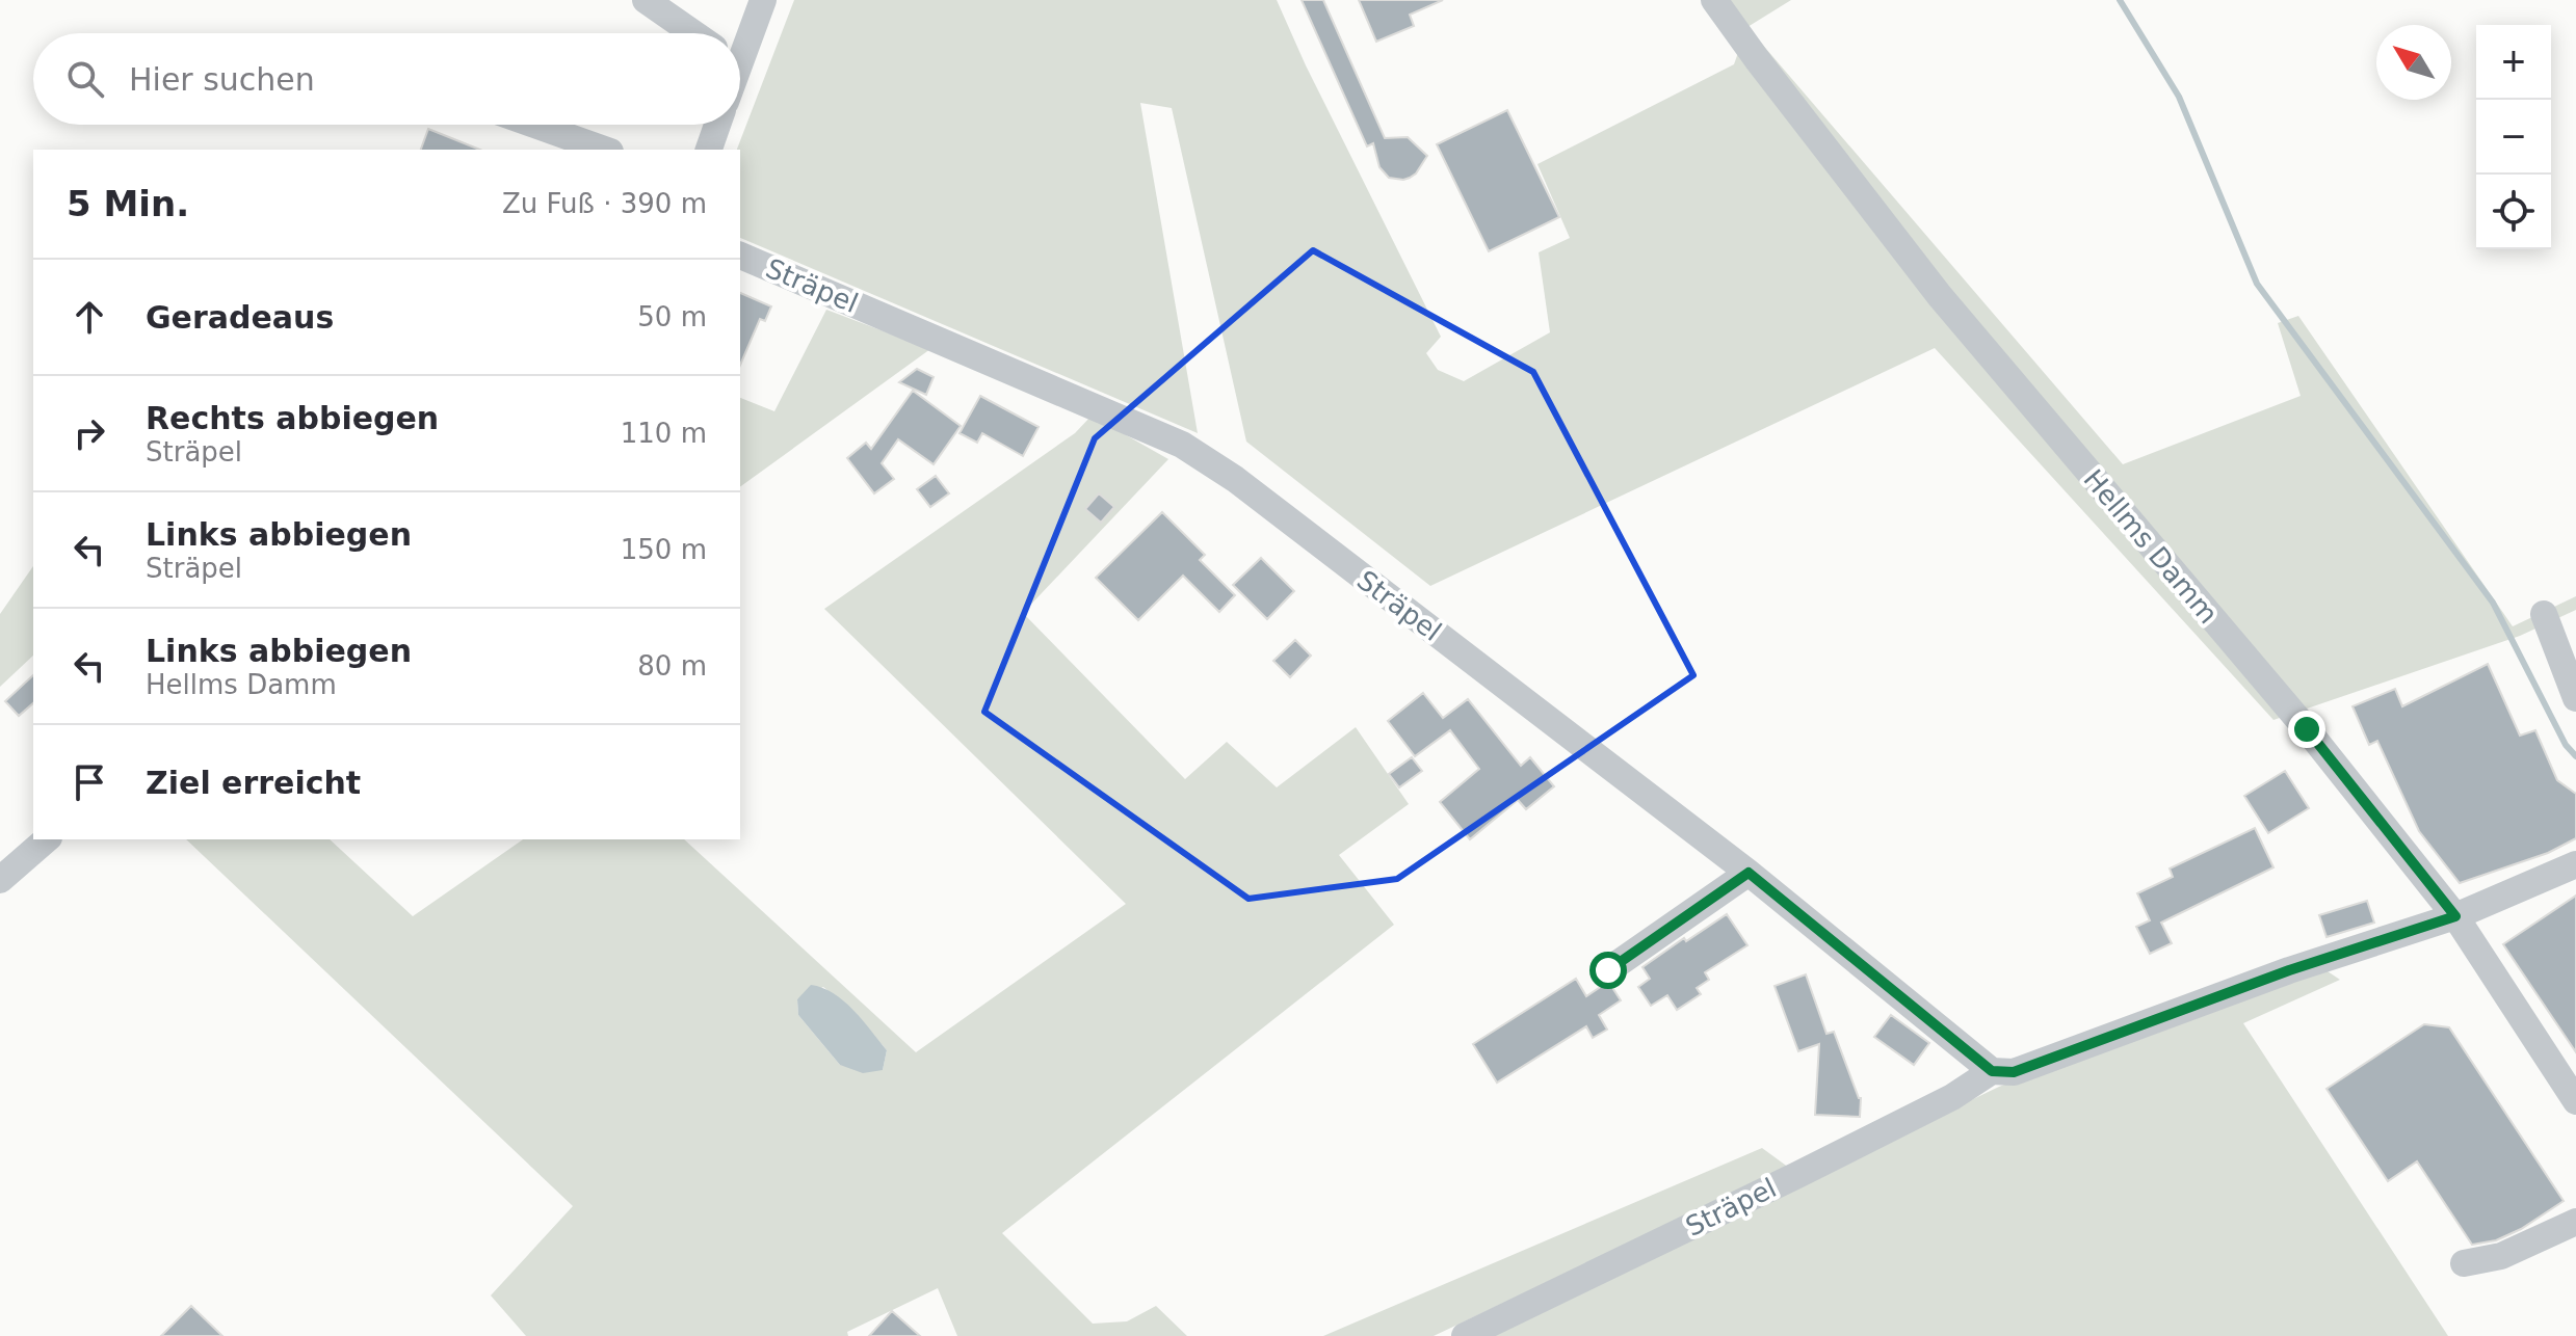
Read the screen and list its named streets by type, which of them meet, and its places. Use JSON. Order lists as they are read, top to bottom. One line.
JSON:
{"streets":{"street":["Sträpel","Hellms Damm"]},"crossings":[["Sträpel","Hellms Damm"]],"north":"top left","page":{"map_buttons":["+","−"],"search":"Hier suchen","heading":["5 Min.","Zu Fuß · 390 m"],"list":[["Geradeaus","50 m"],["Rechts abbiegen","Sträpel","110 m"],["Links abbiegen","Sträpel","150 m"],["Links abbiegen","Hellms Damm","80 m"],"Ziel erreicht"]}}
